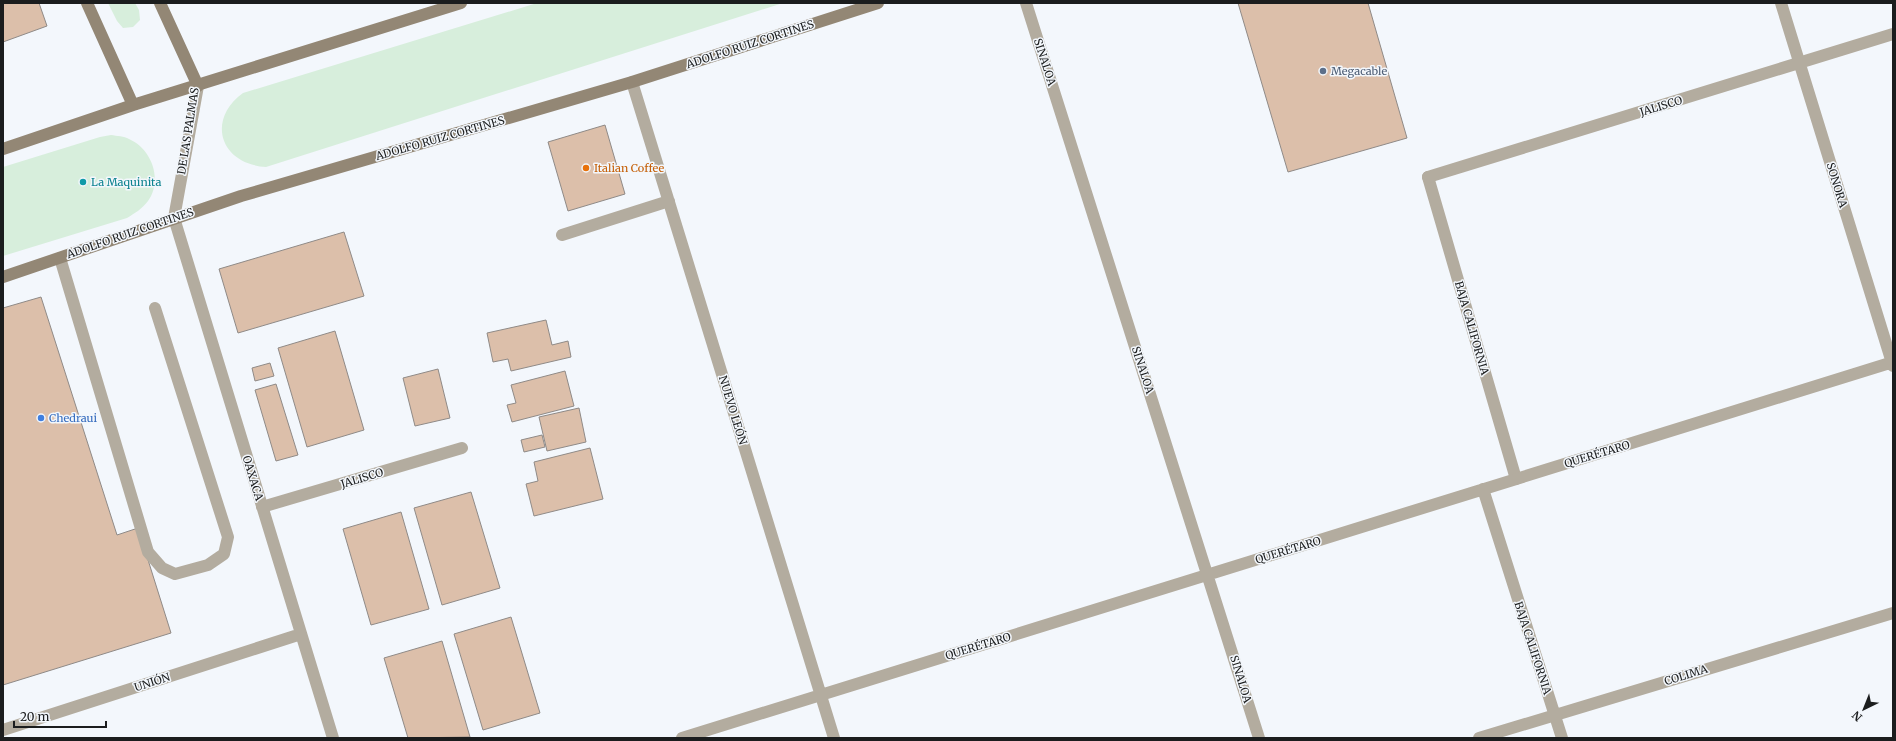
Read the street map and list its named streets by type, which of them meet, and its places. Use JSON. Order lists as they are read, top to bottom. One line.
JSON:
{"streets":{"main road":["ADOLFO RUIZ CORTINES","DE LAS PALMAS"],"street":["SINALOA","JALISCO","SONORA","BAJA CALIFORNIA","NUEVO LEÓN","QUERÉTARO","OAXACA","COLIMA","UNIÓN"]},"crossings":[["ADOLFO RUIZ CORTINES","DE LAS PALMAS"],["ADOLFO RUIZ CORTINES","NUEVO LEÓN"],["ADOLFO RUIZ CORTINES","OAXACA"],["SINALOA","QUERÉTARO"],["JALISCO","SONORA"],["JALISCO","BAJA CALIFORNIA"],["JALISCO","OAXACA"],["DE LAS PALMAS","OAXACA"],["SONORA","QUERÉTARO"],["BAJA CALIFORNIA","QUERÉTARO"],["BAJA CALIFORNIA","COLIMA"],["NUEVO LEÓN","QUERÉTARO"],["OAXACA","UNIÓN"]],"places":["Megacable","Italian Coffee","La Maquinita","Chedraui"],"scale_bar":"20 m","north":"bottom left"}
